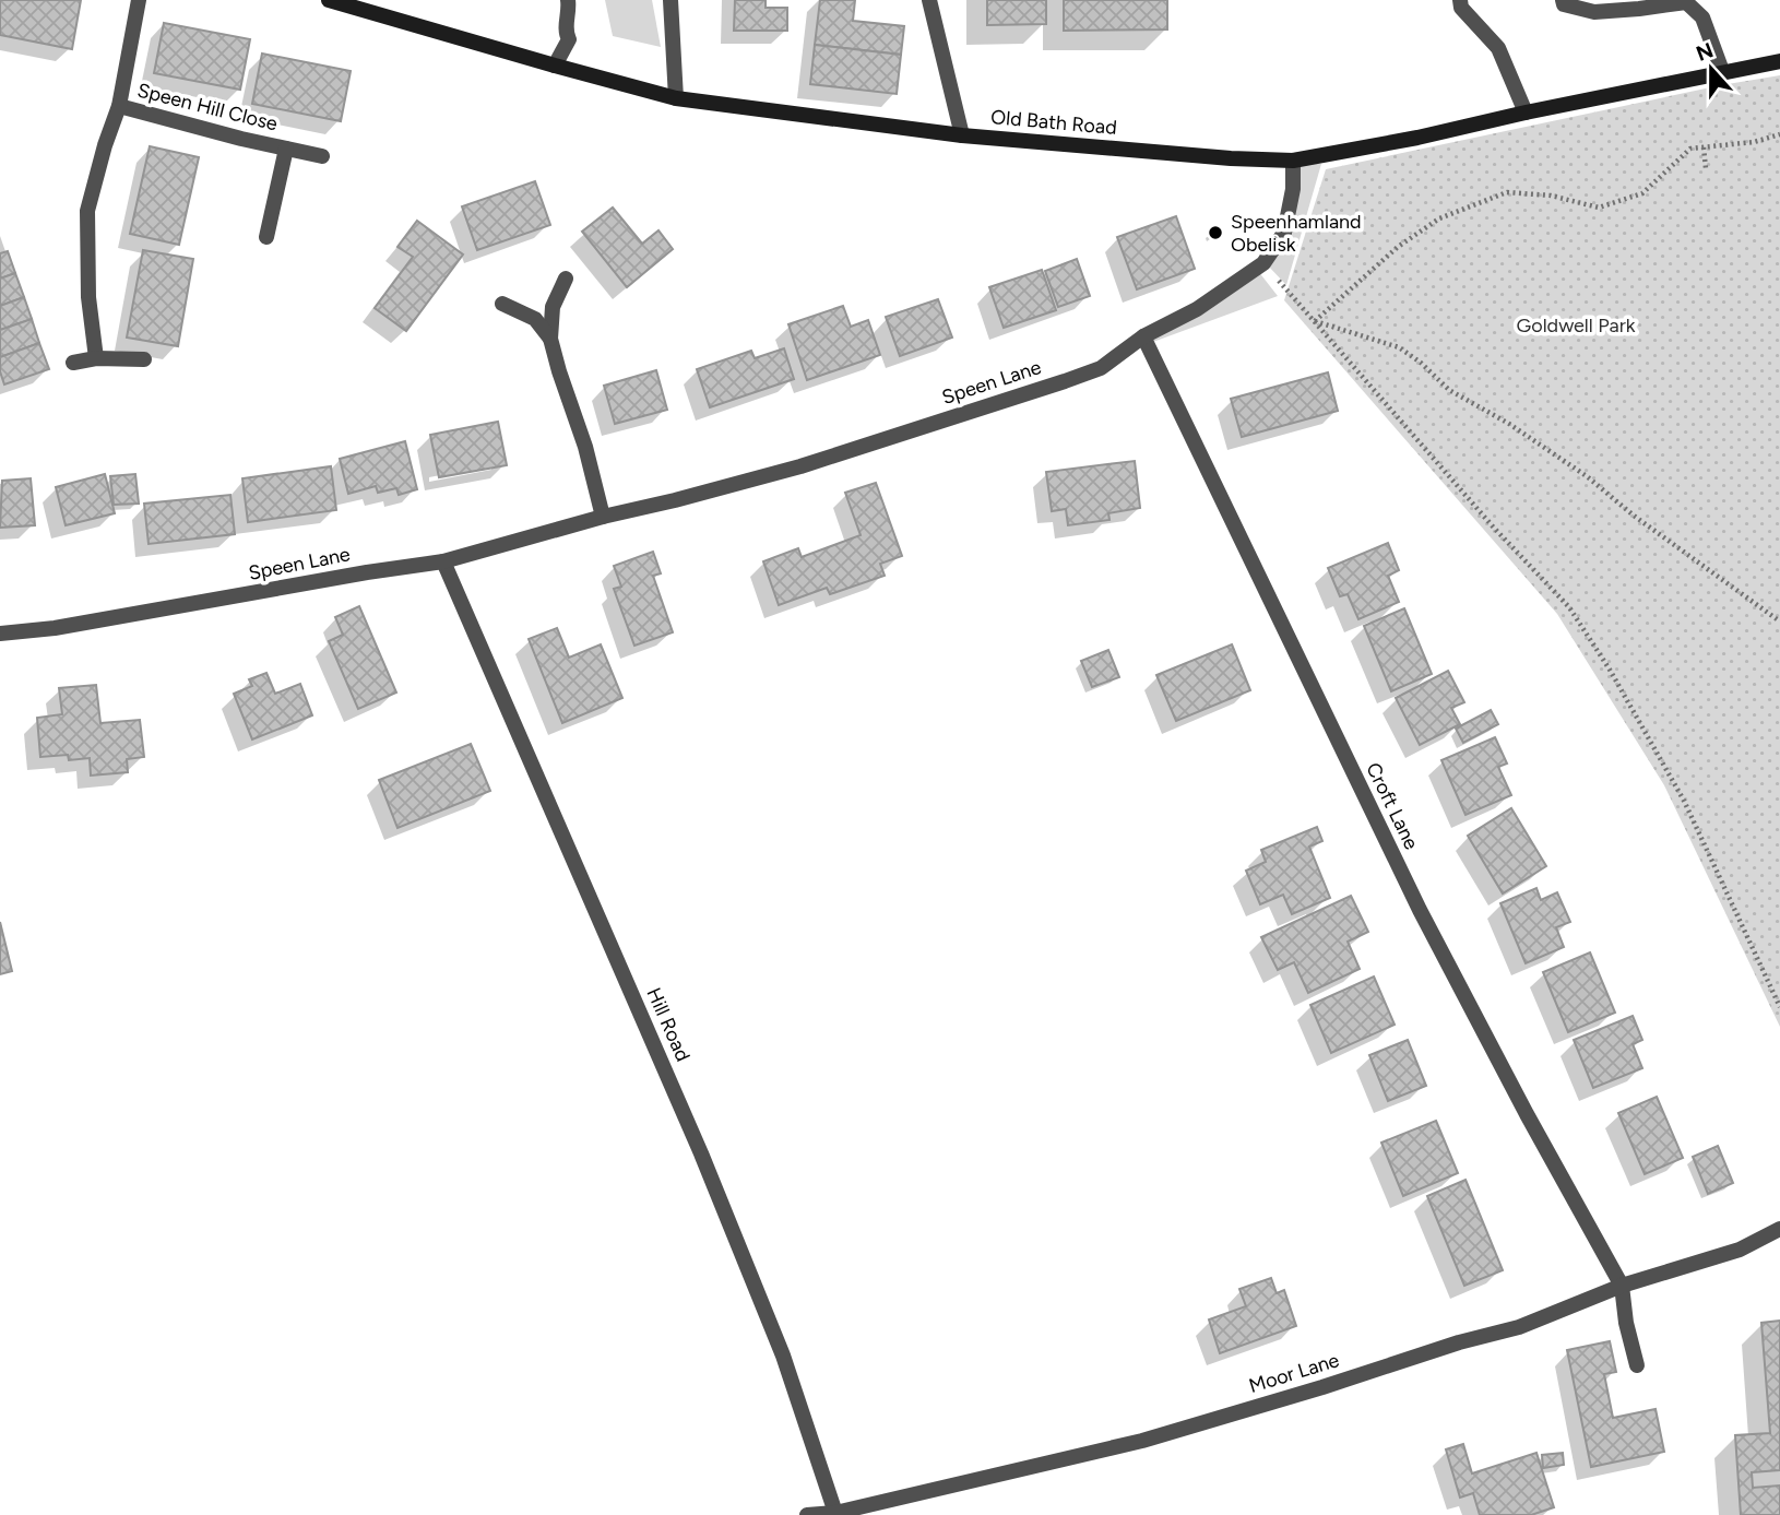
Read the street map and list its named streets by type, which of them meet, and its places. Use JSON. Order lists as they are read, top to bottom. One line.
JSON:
{"streets":{"street":["Speen Hill Close","Old Bath Road","Speen Lane","Croft Lane","Hill Road","Moor Lane"]},"crossings":[["Old Bath Road","Speen Lane"],["Speen Lane","Croft Lane"],["Speen Lane","Hill Road"],["Croft Lane","Moor Lane"],["Hill Road","Moor Lane"]],"parks":["Goldwell Park"],"places":["Speenhamland Obelisk"],"north":"top"}
